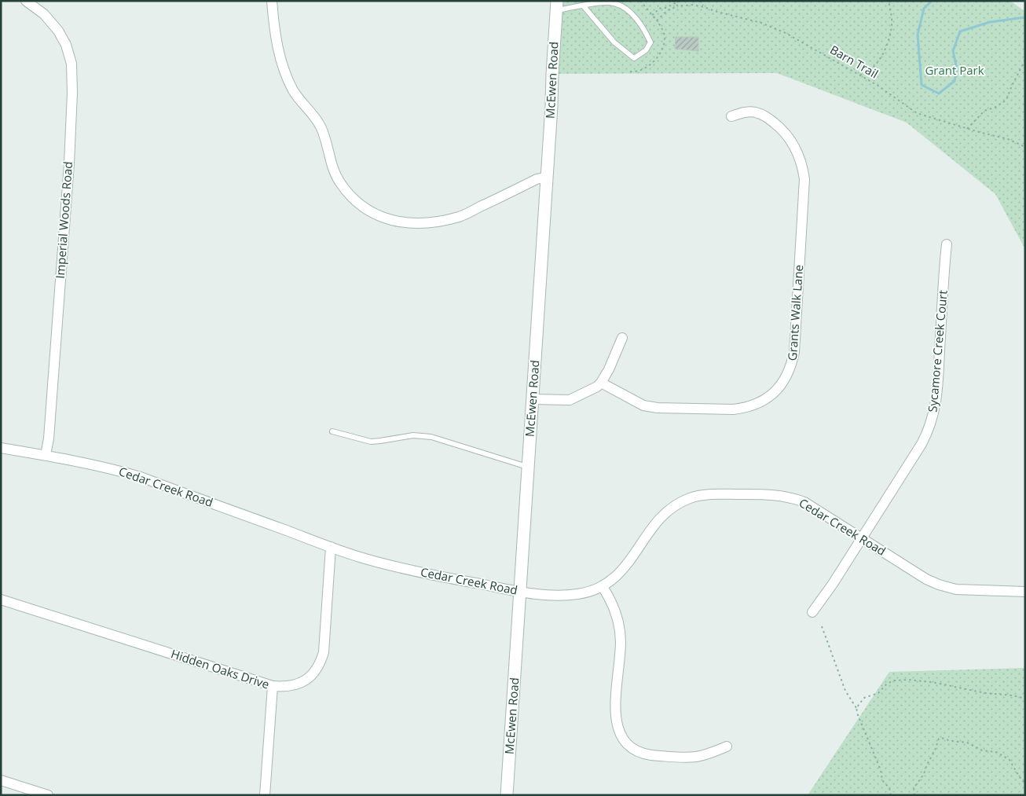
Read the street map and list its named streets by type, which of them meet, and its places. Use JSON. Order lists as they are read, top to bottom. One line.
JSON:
{"streets":{"street":["McEwen Road","Imperial Woods Road","Grants Walk Lane","Sycamore Creek Court","Cedar Creek Road","Hidden Oaks Drive"],"path":["Barn Trail"]},"crossings":[["McEwen Road","Cedar Creek Road"],["Imperial Woods Road","Cedar Creek Road"],["Sycamore Creek Court","Cedar Creek Road"],["Cedar Creek Road","Hidden Oaks Drive"]],"parks":["Grant Park"]}
